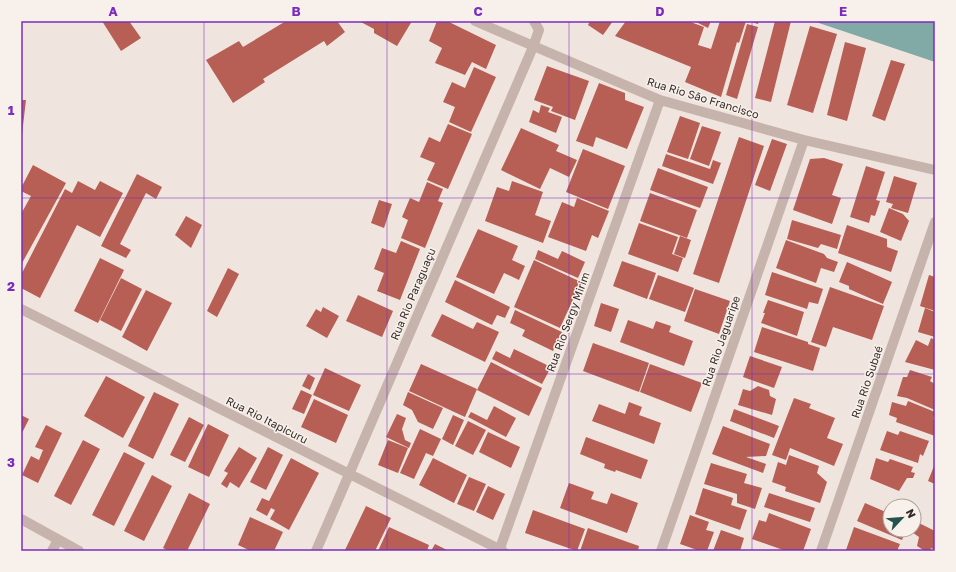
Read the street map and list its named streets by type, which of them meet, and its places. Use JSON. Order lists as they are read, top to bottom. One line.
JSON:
{"streets":{"street":["Rua Rio São Francisco","Rua Rio Paraguaçu","Rua Rio Sergy Mirim","Rua Rio Jaguaripe","Rua Rio Subaé","Rua Rio Itapicuru"]},"crossings":[["Rua Rio São Francisco","Rua Rio Paraguaçu"],["Rua Rio São Francisco","Rua Rio Sergy Mirim"],["Rua Rio São Francisco","Rua Rio Jaguaripe"],["Rua Rio Paraguaçu","Rua Rio Itapicuru"],["Rua Rio Sergy Mirim","Rua Rio Itapicuru"]],"north":"top right","grid":{"columns":["A","B","C","D","E"],"rows":["1","2","3"]}}
